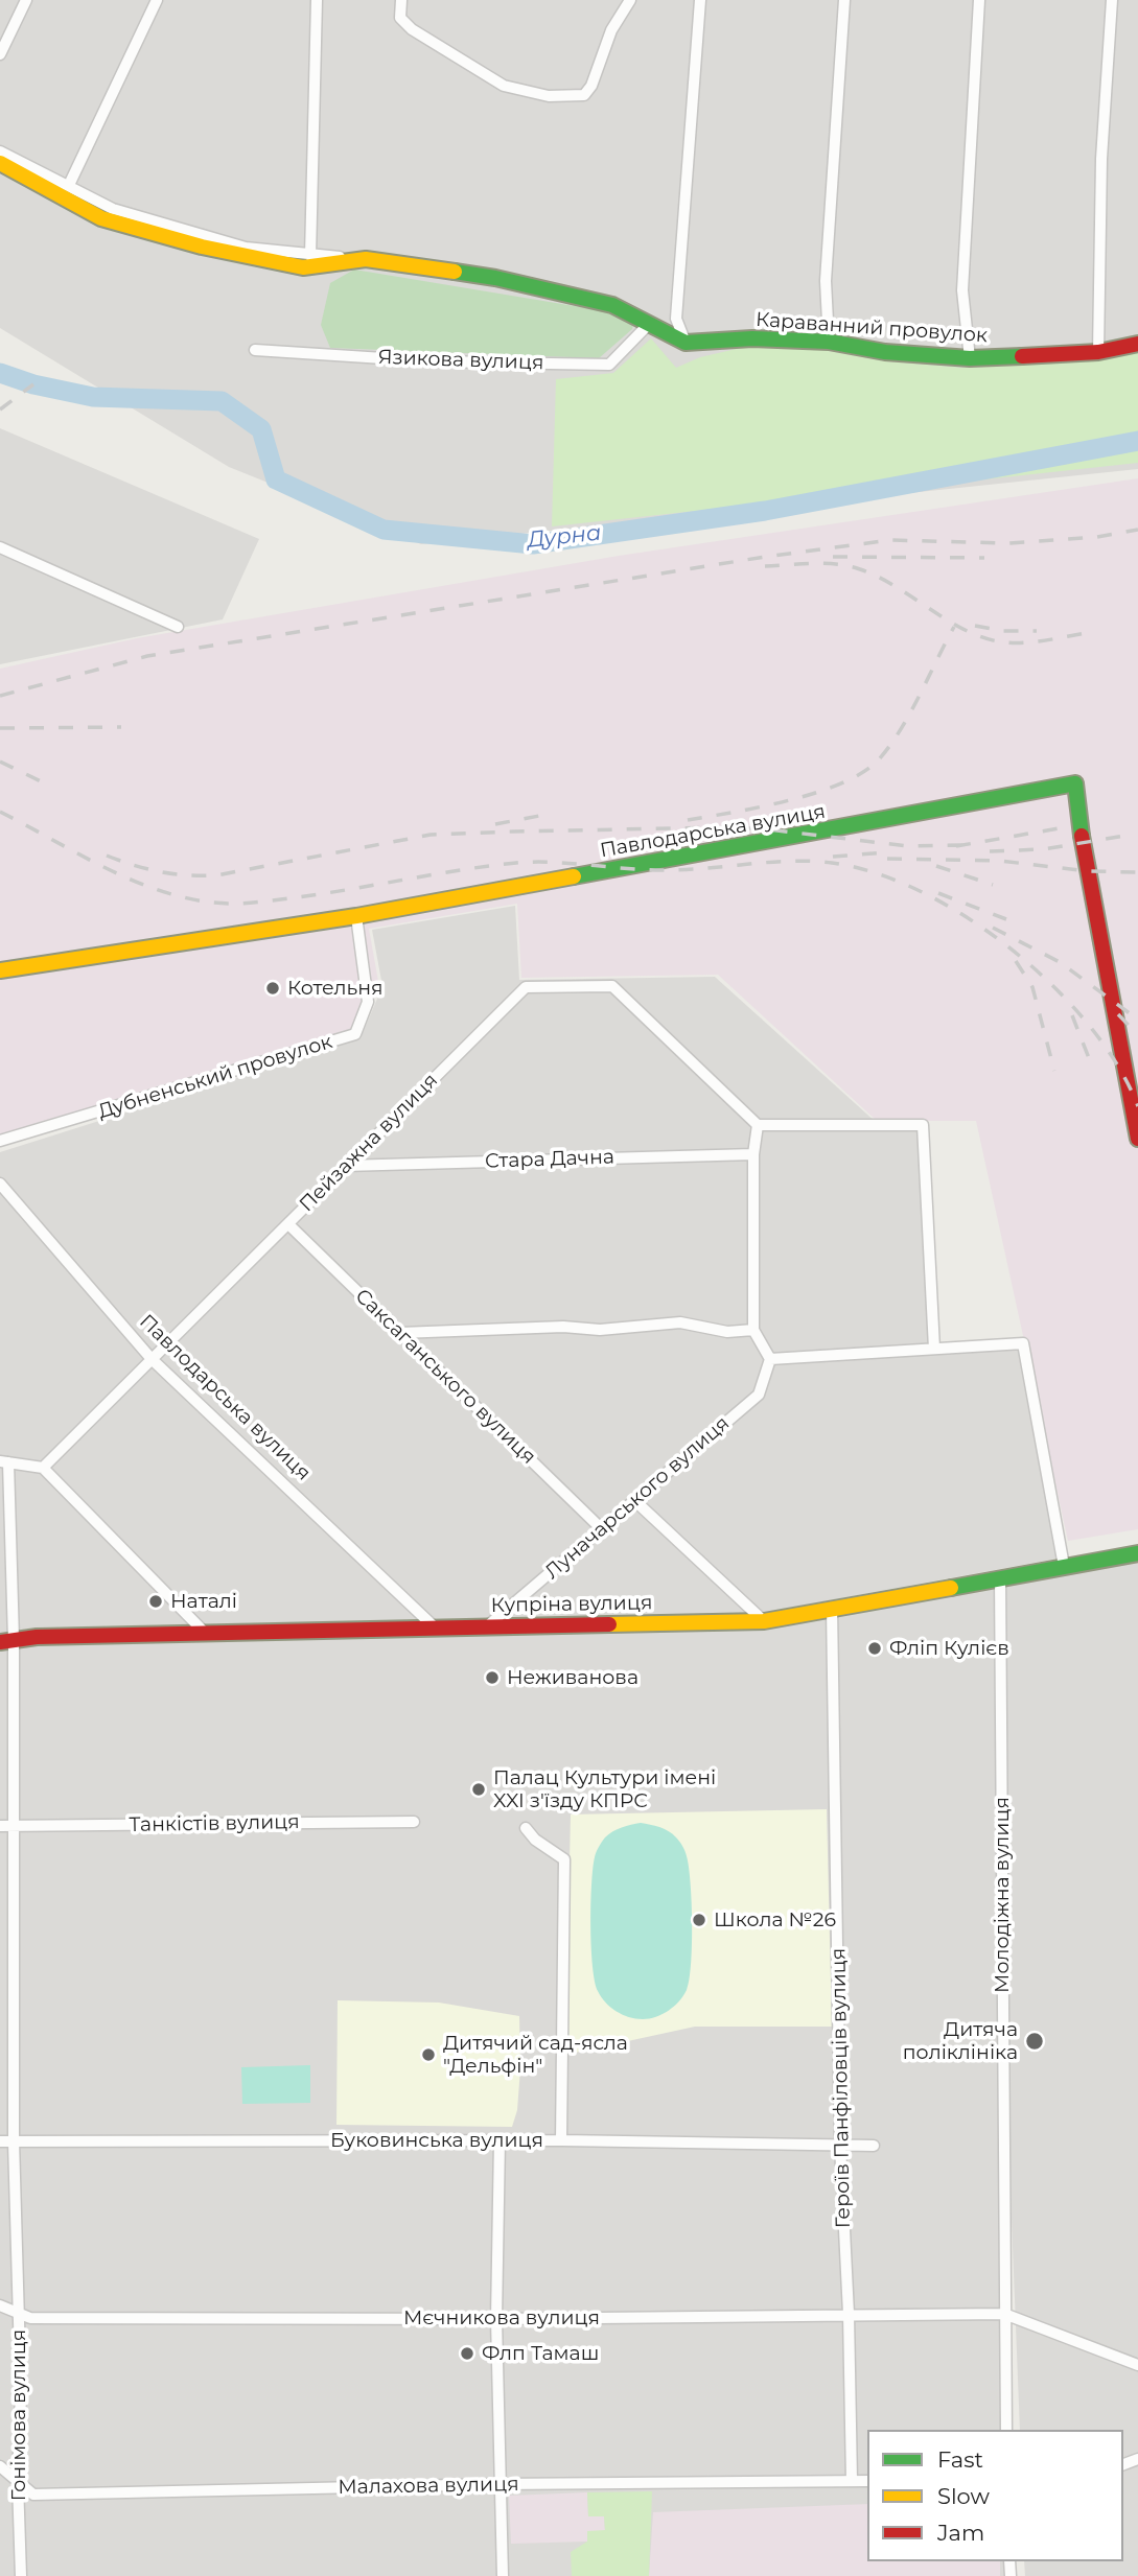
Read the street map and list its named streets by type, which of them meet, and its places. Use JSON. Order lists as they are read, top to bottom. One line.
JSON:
{"streets":{"street":["Караванний провулок","Язикова вулиця","Павлодарська вулиця","Дубненський провулок","Пейзажна вулиця","Стара Дачна","Саксаганського вулиця","Луначарського вулиця","Купріна вулиця","Танкістів вулиця","Молодіжна вулиця","Героїв Панфіловців вулиця","Буковинська вулиця","Мєчникова вулиця","Гонімова вулиця","Малахова вулиця"]},"crossings":[["Павлодарська вулиця","Дубненський провулок"],["Павлодарська вулиця","Пейзажна вулиця"],["Павлодарська вулиця","Купріна вулиця"],["Пейзажна вулиця","Стара Дачна"],["Пейзажна вулиця","Саксаганського вулиця"],["Саксаганського вулиця","Луначарського вулиця"],["Луначарського вулиця","Купріна вулиця"],["Купріна вулиця","Молодіжна вулиця"],["Купріна вулиця","Героїв Панфіловців вулиця"],["Купріна вулиця","Гонімова вулиця"],["Танкістів вулиця","Гонімова вулиця"],["Молодіжна вулиця","Мєчникова вулиця"],["Героїв Панфіловців вулиця","Буковинська вулиця"],["Героїв Панфіловців вулиця","Мєчникова вулиця"],["Героїв Панфіловців вулиця","Малахова вулиця"],["Буковинська вулиця","Гонімова вулиця"],["Мєчникова вулиця","Гонімова вулиця"],["Гонімова вулиця","Малахова вулиця"]],"water":["Дурна"],"places":["Котельня","Наталі","Фліп Кулієв","Неживанова","Палац Культури імені XXI з'їзду КПРС","Школа №26","Дитяча поліклініка","Дитячий сад-ясла \"Дельфін\"","Флп Тамаш"],"legend":["Fast","Slow","Jam"]}
